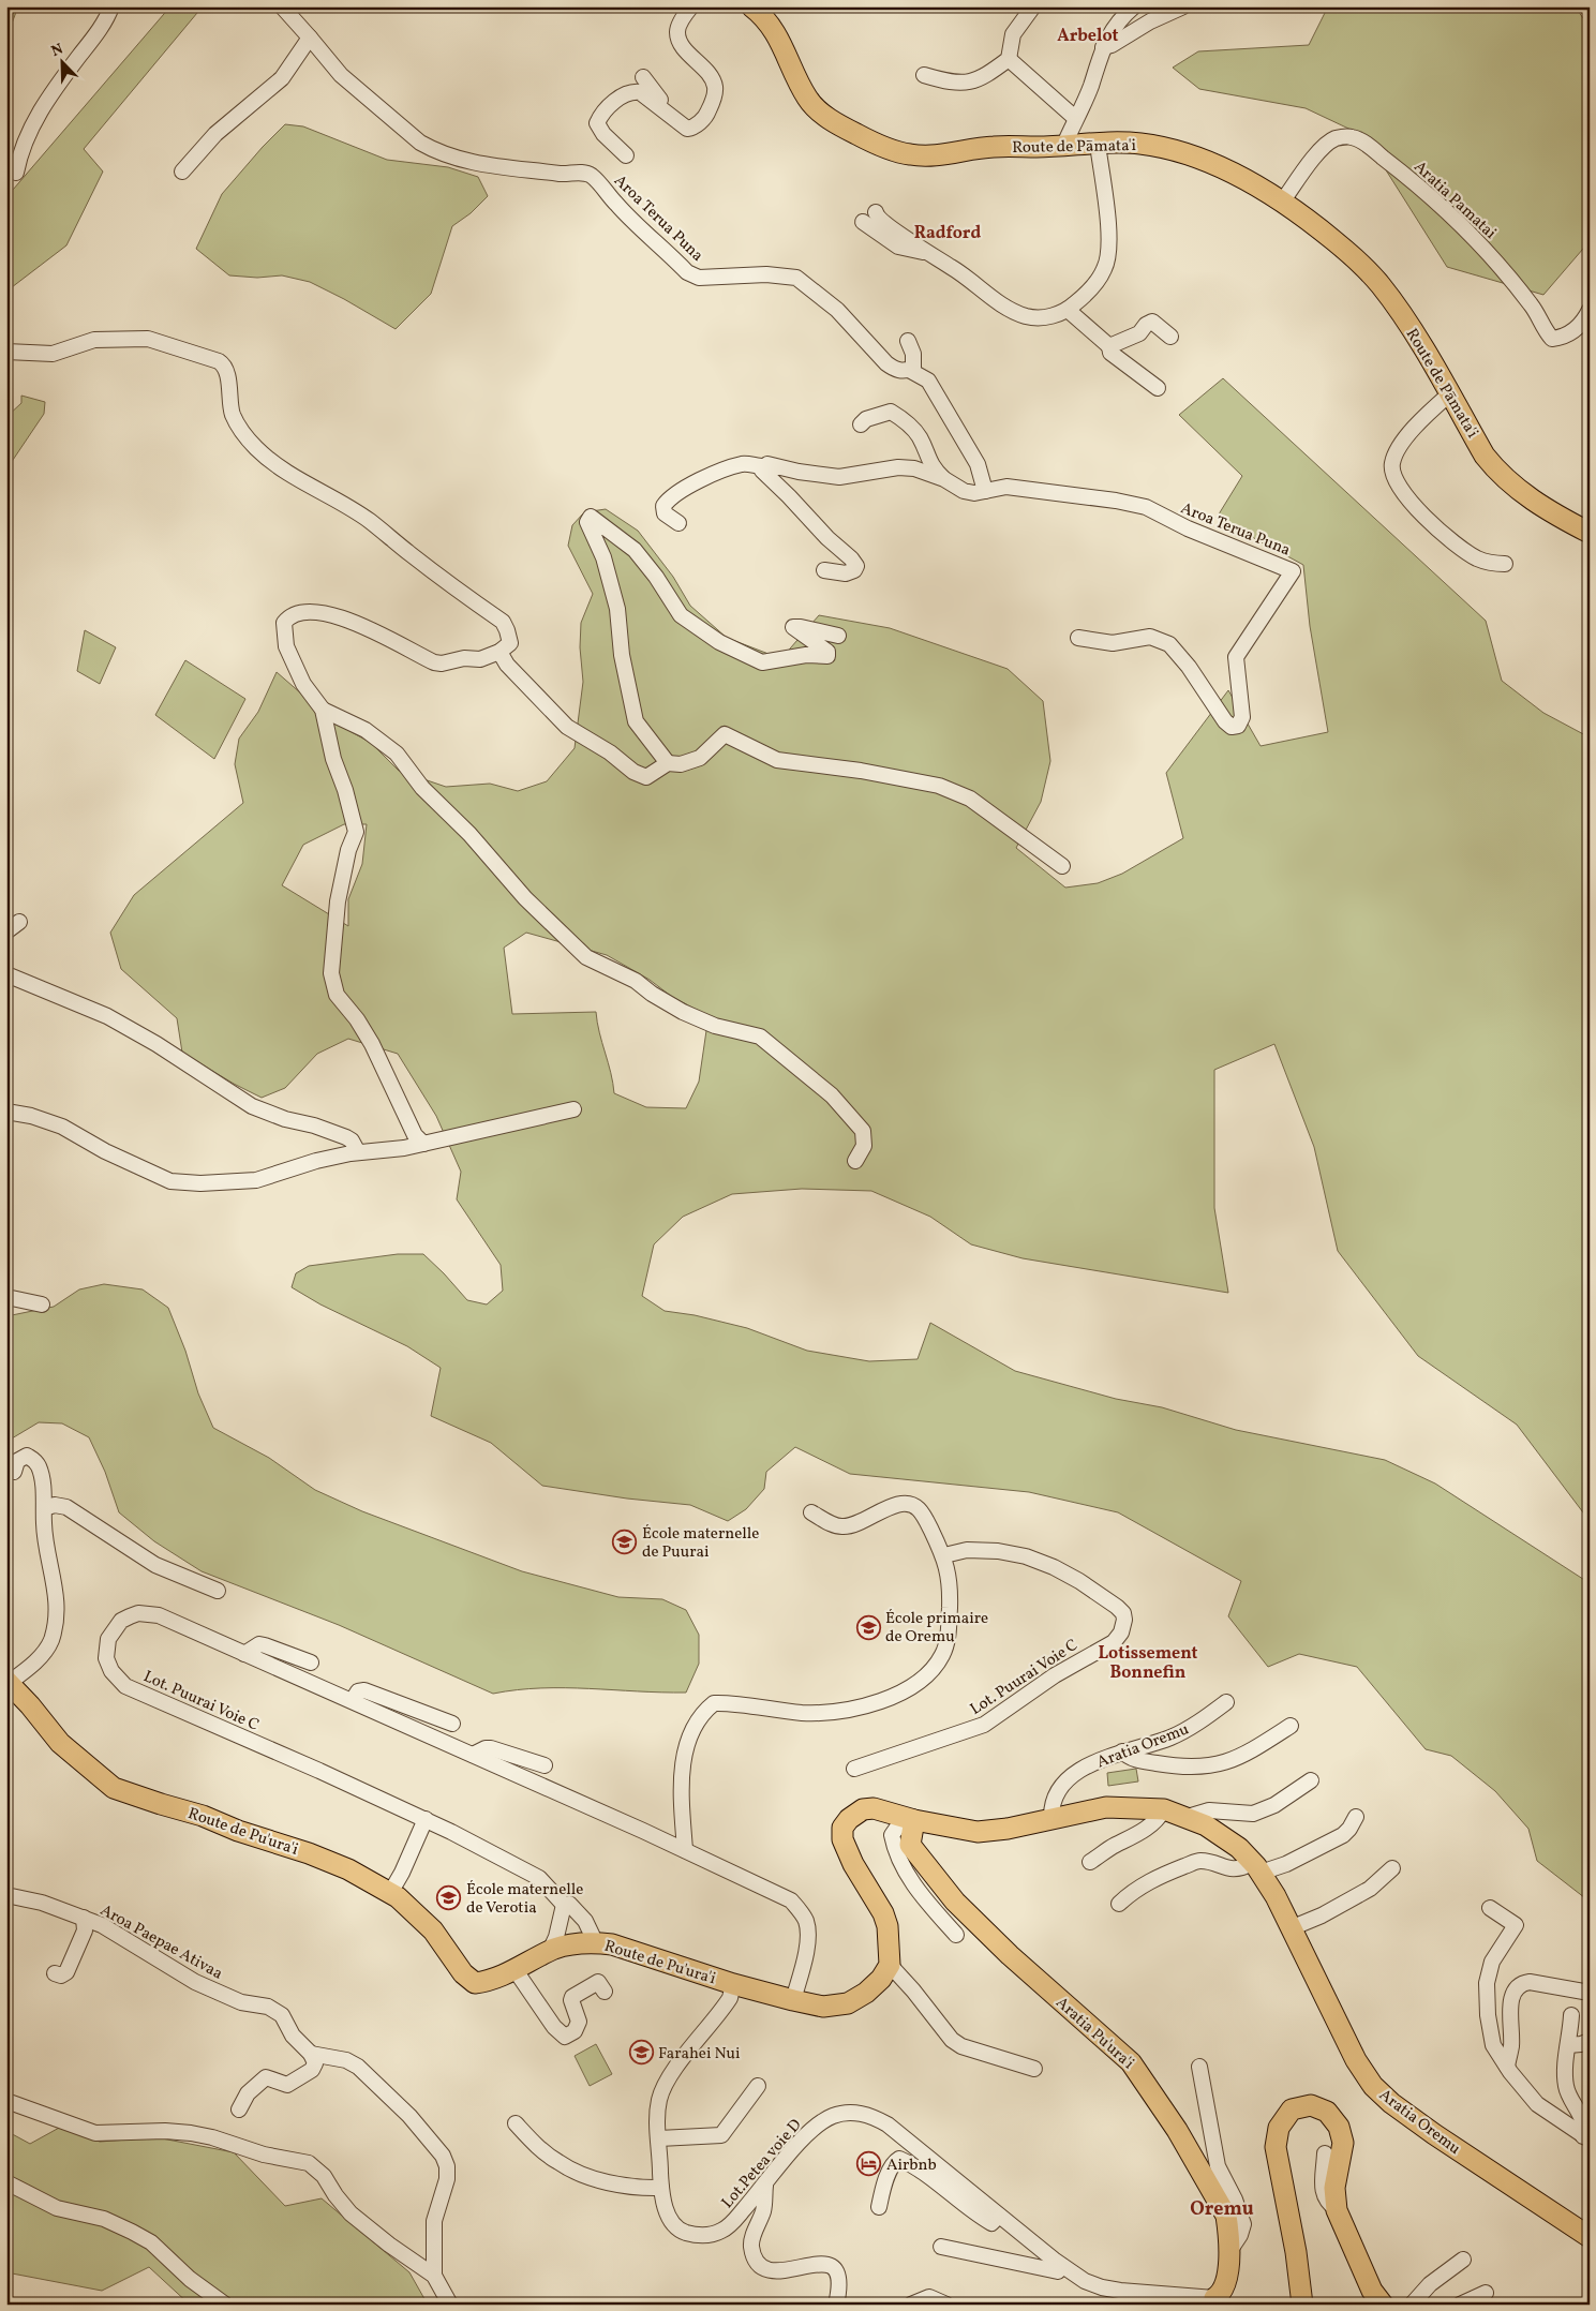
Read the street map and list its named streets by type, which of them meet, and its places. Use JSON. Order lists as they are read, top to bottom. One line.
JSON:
{"streets":{"main road":["Route de Pāmata'i","Aratia Oremu","Route de Pu'ura'i","Aratia Pu'ura'i"],"street":["Aratia Pamatai","Aroa Terua Puna","Lot. Puurai Voie C","Aroa Paepae Ativaa","Lot.Petea voie D"]},"crossings":[["Route de Pāmata'i","Aratia Pamatai"],["Lot. Puurai Voie C","Route de Pu'ura'i"],["Aratia Oremu","Aratia Pu'ura'i"],["Route de Pu'ura'i","Lot.Petea voie D"],["Aratia Pu'ura'i","Lot.Petea voie D"]],"districts":["Arbelot","Radford","Lotissement Bonnefin","Oremu"],"places":{"school or university":["École maternelle de Puurai","École primaire de Oremu","École maternelle de Verotia","Farahei Nui"],"hotel":["Airbnb"]},"north":"top left"}
